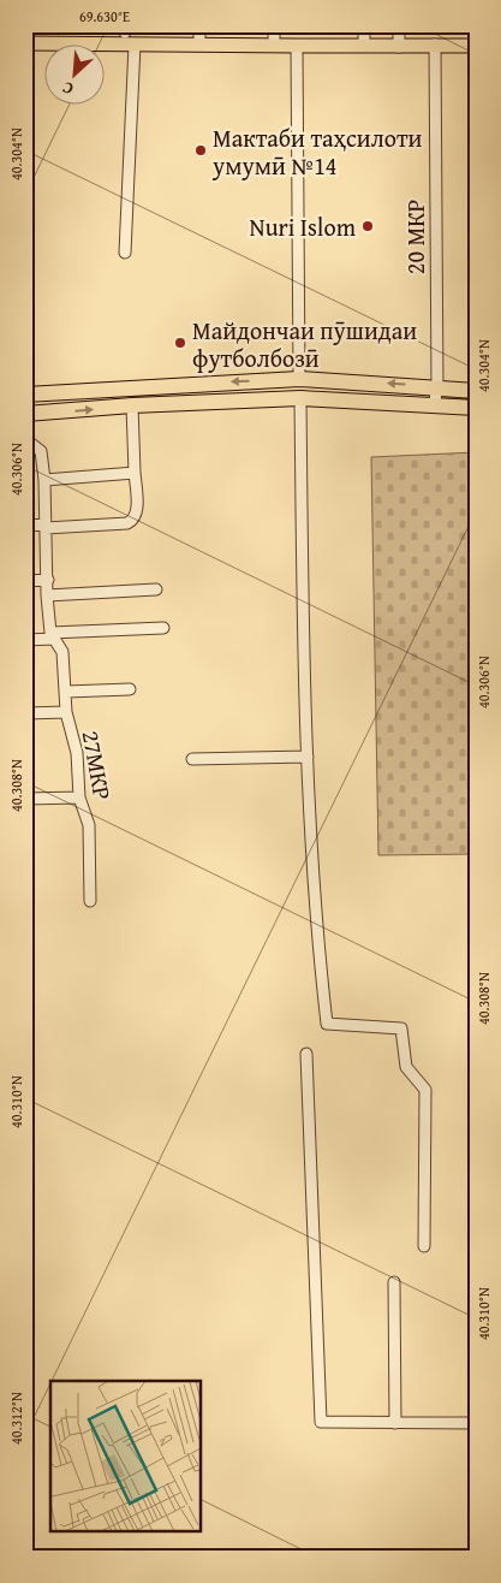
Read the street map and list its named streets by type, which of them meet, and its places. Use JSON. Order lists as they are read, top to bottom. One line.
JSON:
{"streets":{"street":["20 МКР","27МКР"]},"places":["Мактаби таҳсилоти умумӣ №14","Nuri Islom","Майдончаи пӯшидаи футболбозӣ"],"north":"bottom left","coordinates":["69.630°E","40.304°N","40.306°N","40.308°N","40.310°N","40.312°N"]}
